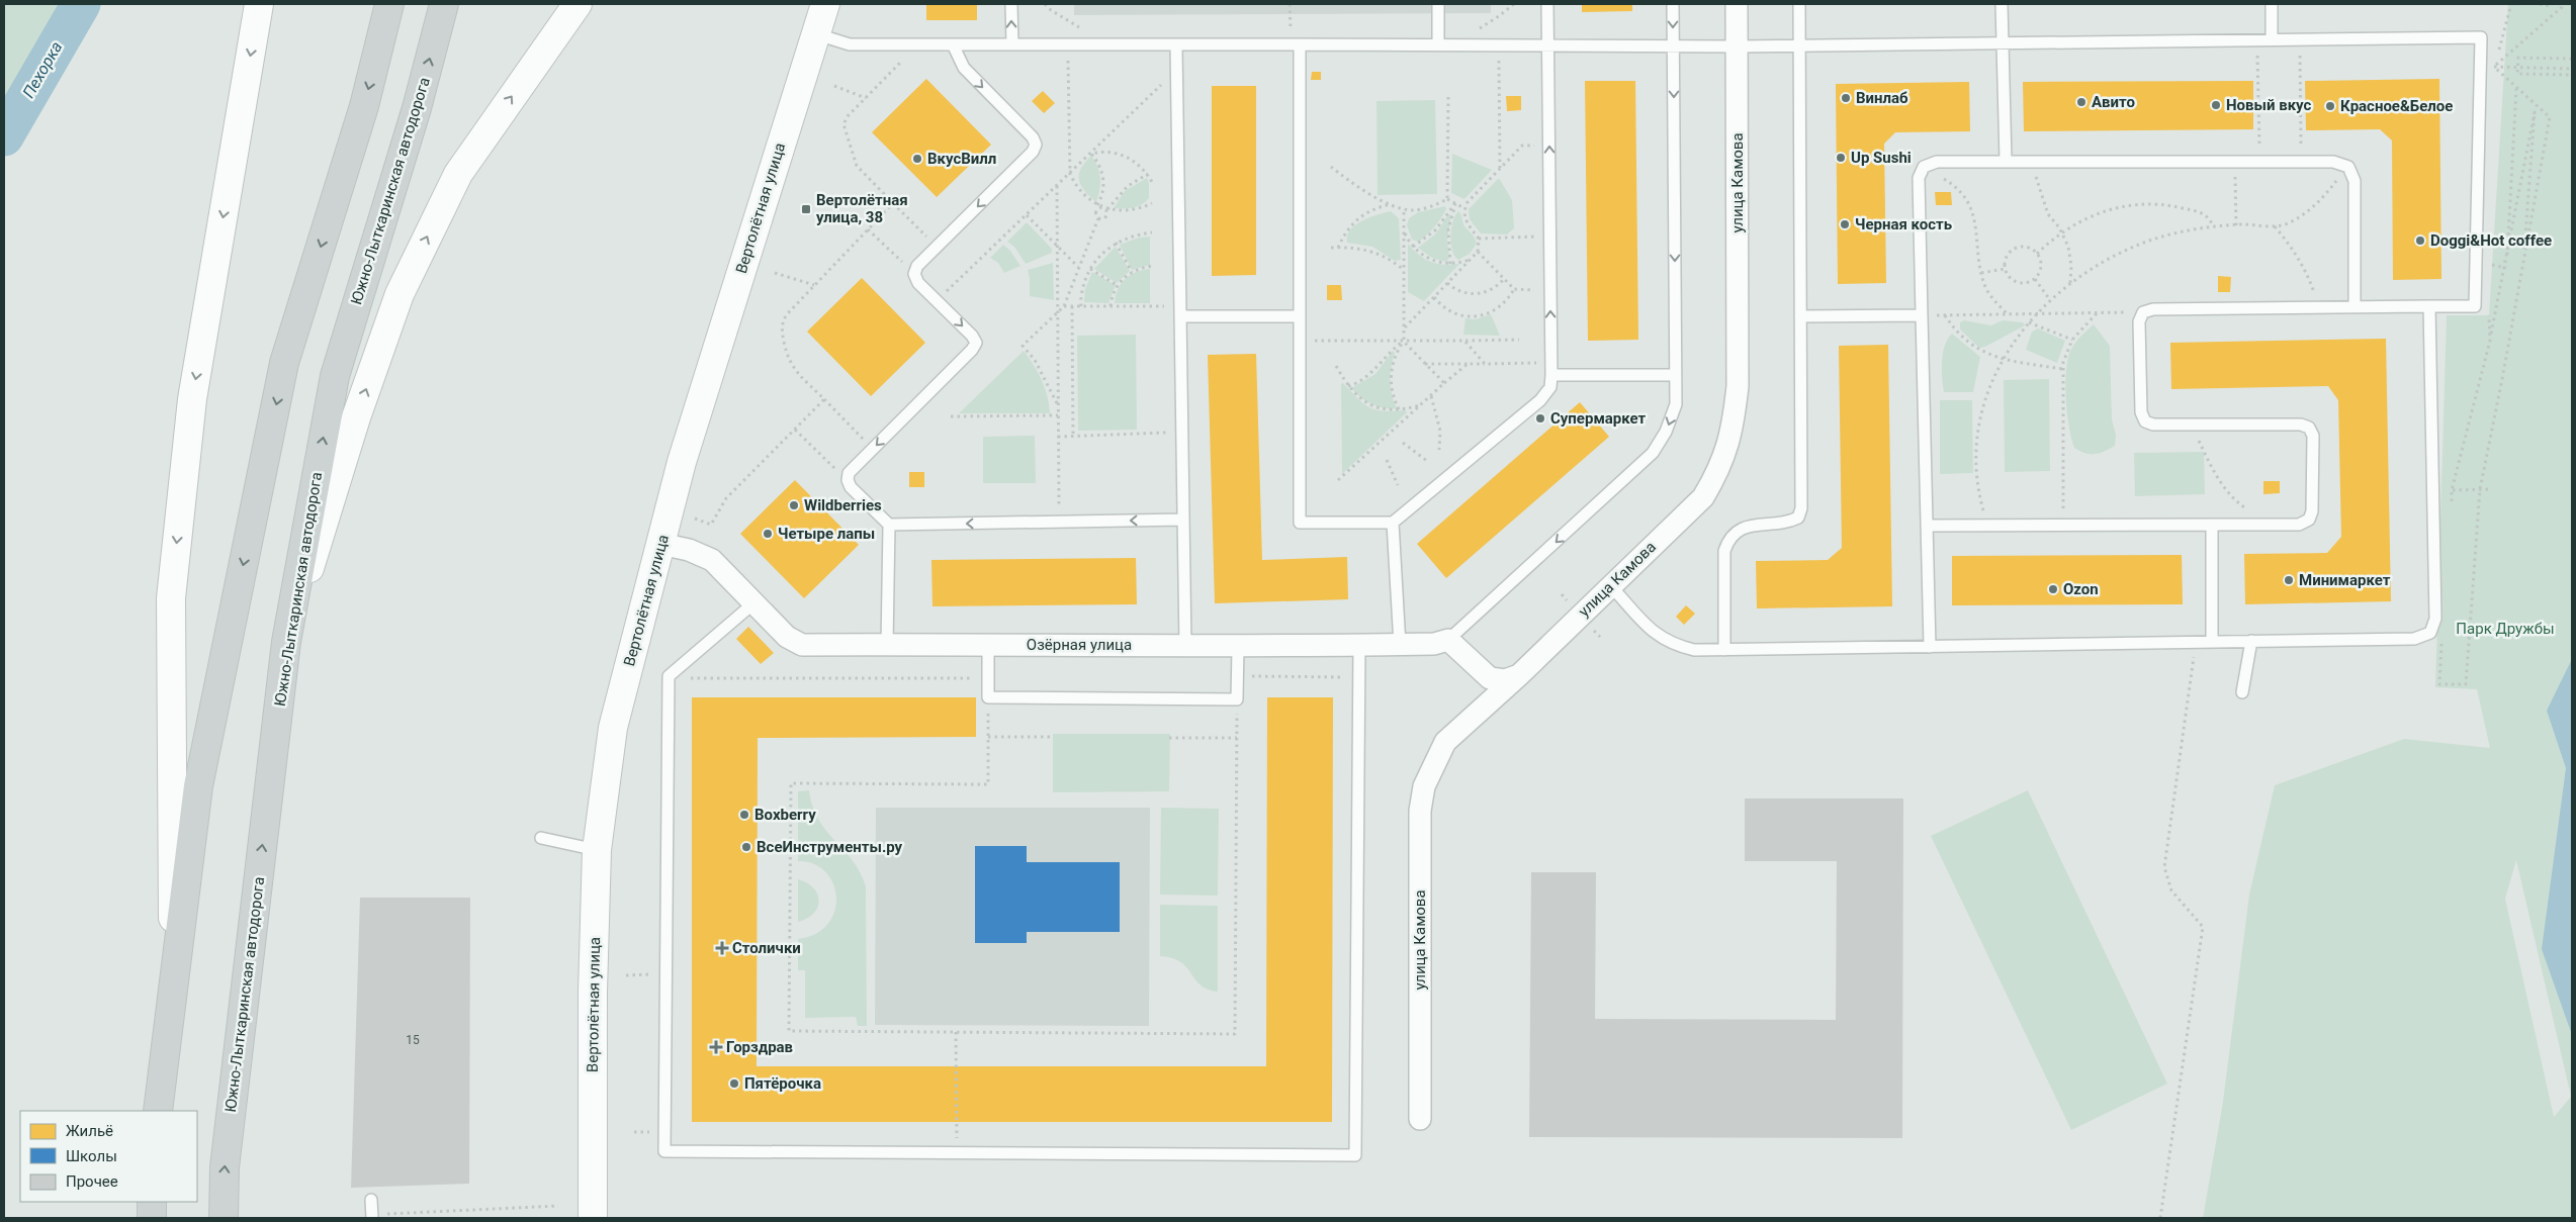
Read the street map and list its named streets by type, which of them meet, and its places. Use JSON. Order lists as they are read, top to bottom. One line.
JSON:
{"streets":{"main road":["Южно-Лыткаринская автодорога","Вертолётная улица"],"street":["улица Камова","Озёрная улица"]},"crossings":[["Вертолётная улица","Озёрная улица"]],"water":["Пехорка"],"parks":["Парк Дружбы"],"places":{"other":["Винлаб","Авито","Новый вкус","Красное&Белое","Up Sushi","ВкусВилл","Черная кость","Doggi&Hot coffee","Супермаркет","Wildberries","Четыре лапы","Минимаркет","Ozon","Boxberry","ВсеИнструменты.ру","Пятёрочка"],"transit":["Вертолётная улица, 38"],"health":["Столички","Горздрав"]},"house_numbers":["15"],"legend":["Жильё","Школы","Прочее"]}
